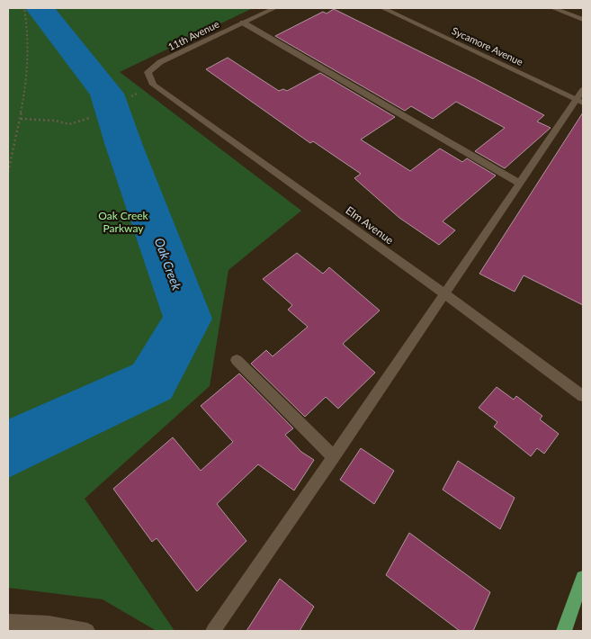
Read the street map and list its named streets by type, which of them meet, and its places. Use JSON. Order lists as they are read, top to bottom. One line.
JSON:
{"streets":{"street":["11th Avenue","Sycamore Avenue","Elm Avenue"]},"crossings":[["11th Avenue","Elm Avenue"]],"water":["Oak Creek"],"parks":["Oak Creek Parkway"]}
